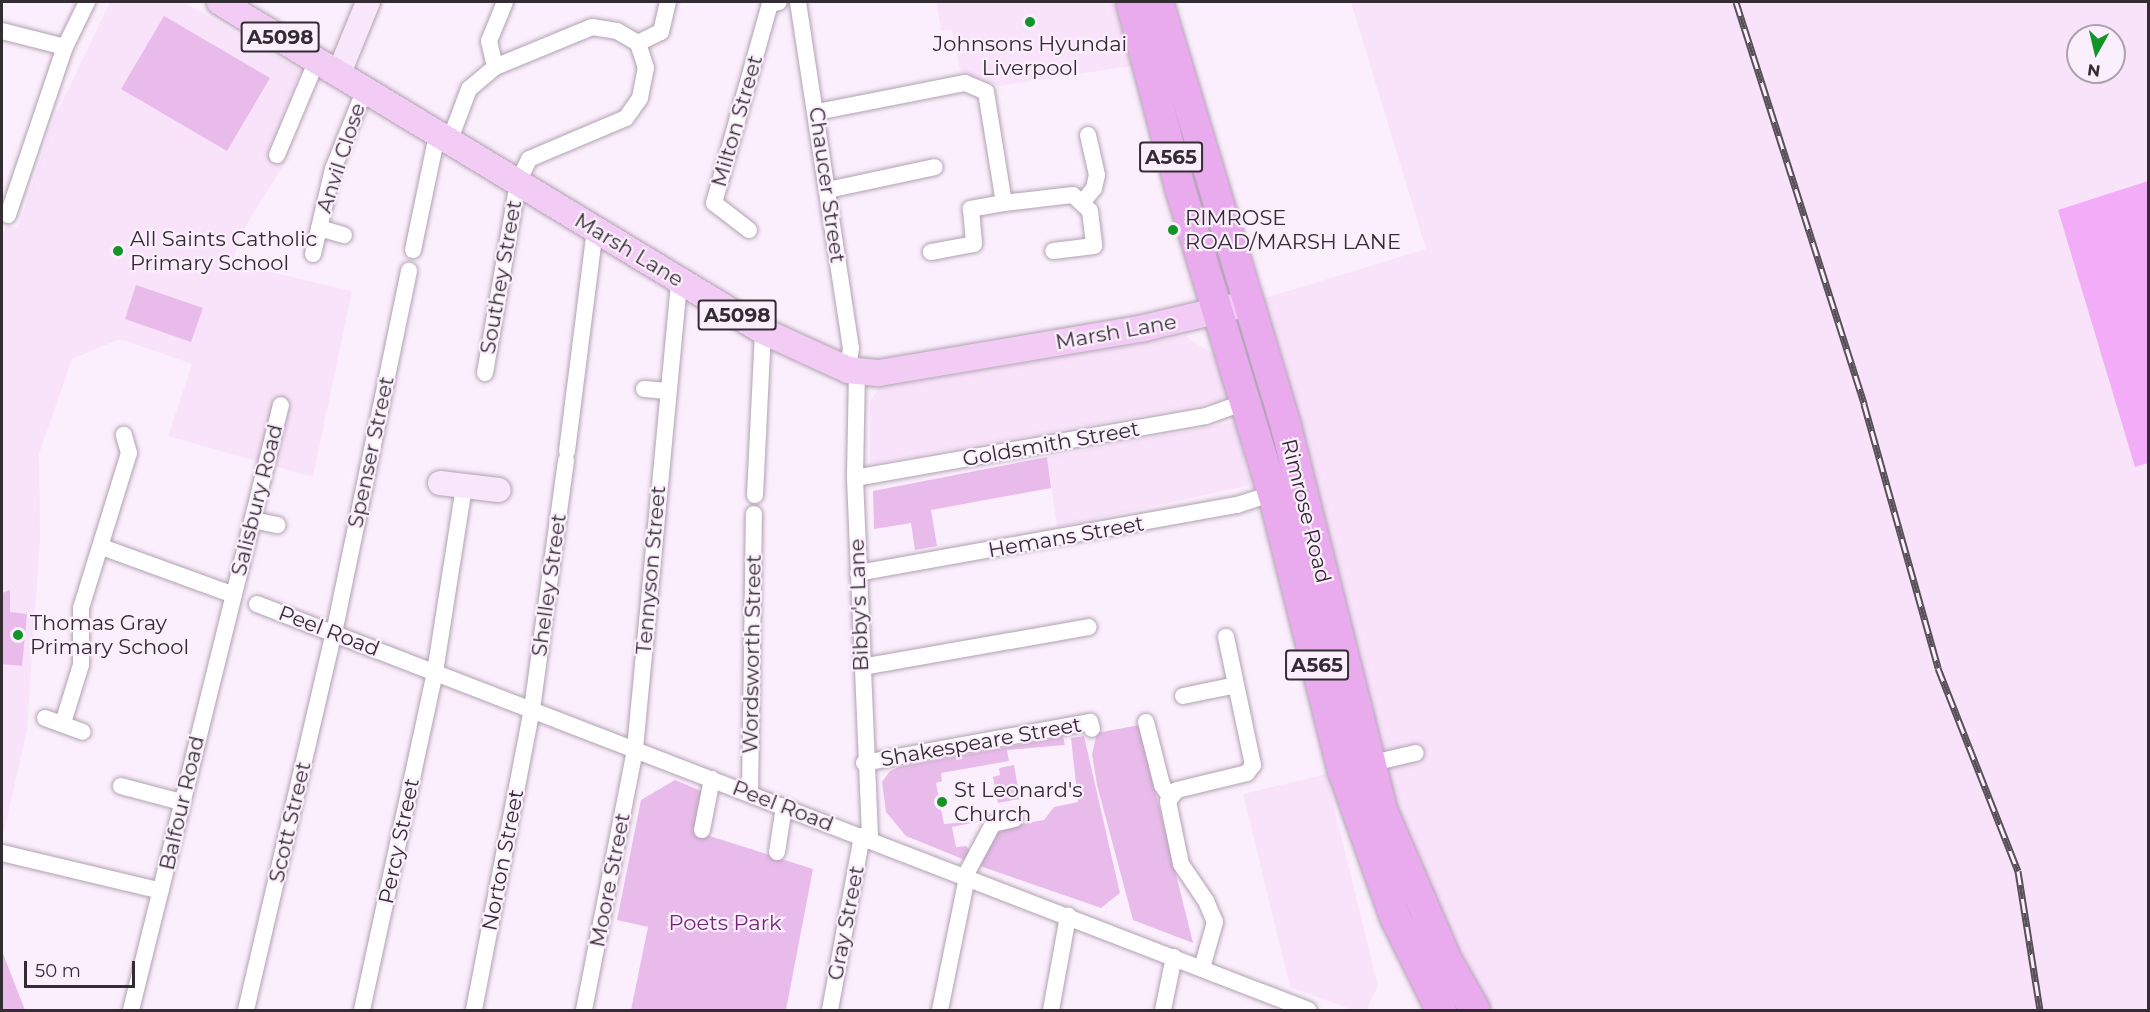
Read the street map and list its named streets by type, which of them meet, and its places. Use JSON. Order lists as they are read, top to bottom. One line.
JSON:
{"streets":{"highway":["A565","Rimrose Road"],"main road":["A5098","Marsh Lane"],"street":["Milton Street","Anvil Close","Chaucer Street","Southey Street","Goldsmith Street","Spenser Street","Salisbury Road","Hemans Street","Tennyson Street","Shelley Street","Bibby's Lane","Peel Road","Wordsworth Street","Shakespeare Street","Balfour Road","Scott Street","Percy Street","Norton Street","Moore Street","Gray Street"]},"crossings":[["Anvil Close","Marsh Lane"],["Chaucer Street","Marsh Lane"],["Chaucer Street","Bibby's Lane"],["Marsh Lane","Southey Street"],["Marsh Lane","Rimrose Road"],["Marsh Lane","Tennyson Street"],["Marsh Lane","Shelley Street"],["Marsh Lane","Bibby's Lane"],["Goldsmith Street","Rimrose Road"],["Goldsmith Street","Bibby's Lane"],["Spenser Street","Peel Road"],["Spenser Street","Scott Street"],["Salisbury Road","Balfour Road"],["Rimrose Road","Hemans Street"],["Hemans Street","Bibby's Lane"],["Tennyson Street","Peel Road"],["Tennyson Street","Moore Street"],["Shelley Street","Peel Road"],["Shelley Street","Norton Street"],["Bibby's Lane","Peel Road"],["Bibby's Lane","Shakespeare Street"],["Bibby's Lane","Gray Street"],["Peel Road","Wordsworth Street"],["Peel Road","Scott Street"],["Peel Road","Percy Street"],["Peel Road","Norton Street"],["Peel Road","Moore Street"],["Peel Road","Gray Street"]],"parks":["Poets Park"],"places":["Johnsons Hyundai Liverpool","RIMROSE ROAD/MARSH LANE","All Saints Catholic Primary School","Thomas Gray Primary School","St Leonard's Church"],"scale_bar":"50 m","north":"bottom"}
